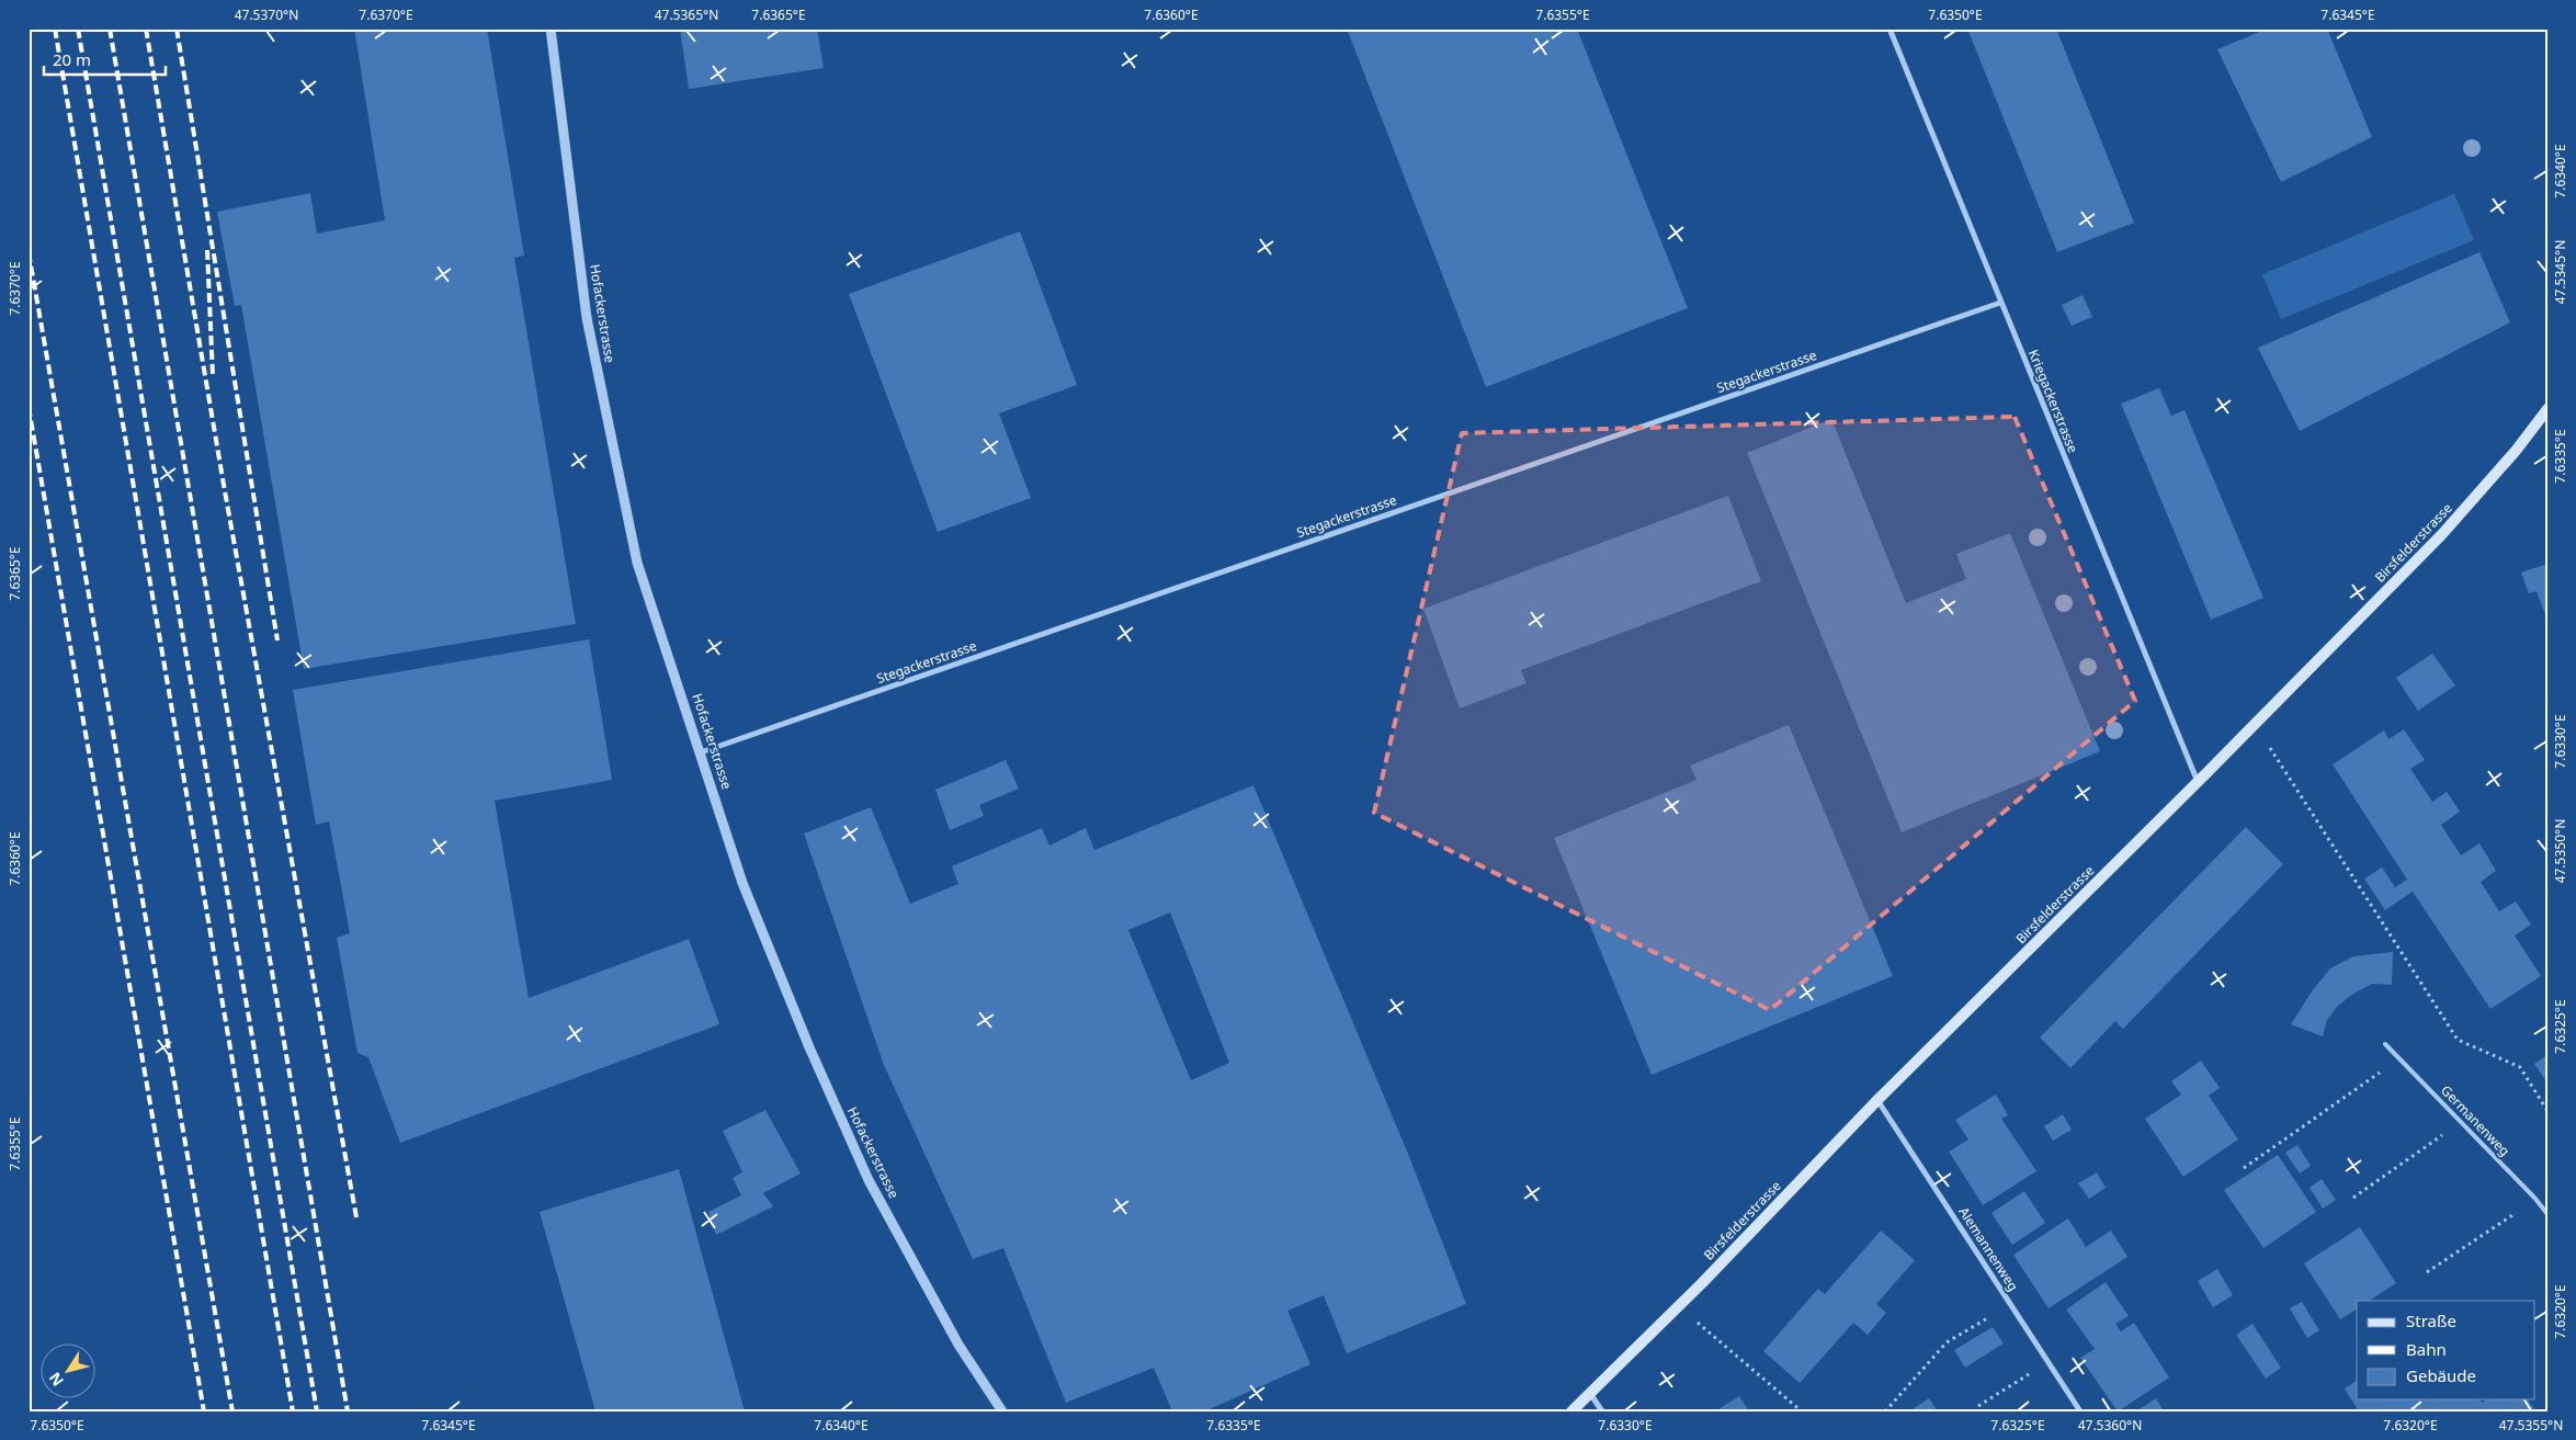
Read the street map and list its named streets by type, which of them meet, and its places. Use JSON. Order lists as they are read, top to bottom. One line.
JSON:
{"streets":{"main road":["Birsfelderstrasse"],"street":["Hofackerstrasse","Stegackerstrasse","Kriegackerstrasse","Alemannenweg"],"lane":["Germanenweg"]},"crossings":[["Hofackerstrasse","Stegackerstrasse"],["Stegackerstrasse","Kriegackerstrasse"],["Kriegackerstrasse","Birsfelderstrasse"],["Birsfelderstrasse","Alemannenweg"]],"legend":["Straße","Bahn","Gebäude"],"scale_bar":"20 m","north":"bottom left","coordinates":["47.5370°N","7.6370°E","47.5365°N","7.6365°E","7.6360°E","7.6355°E","7.6350°E","7.6345°E","7.6340°E","47.5345°N","7.6335°E","7.6330°E","47.5350°N","7.6325°E","7.6320°E","47.5360°N","47.5355°N"]}
